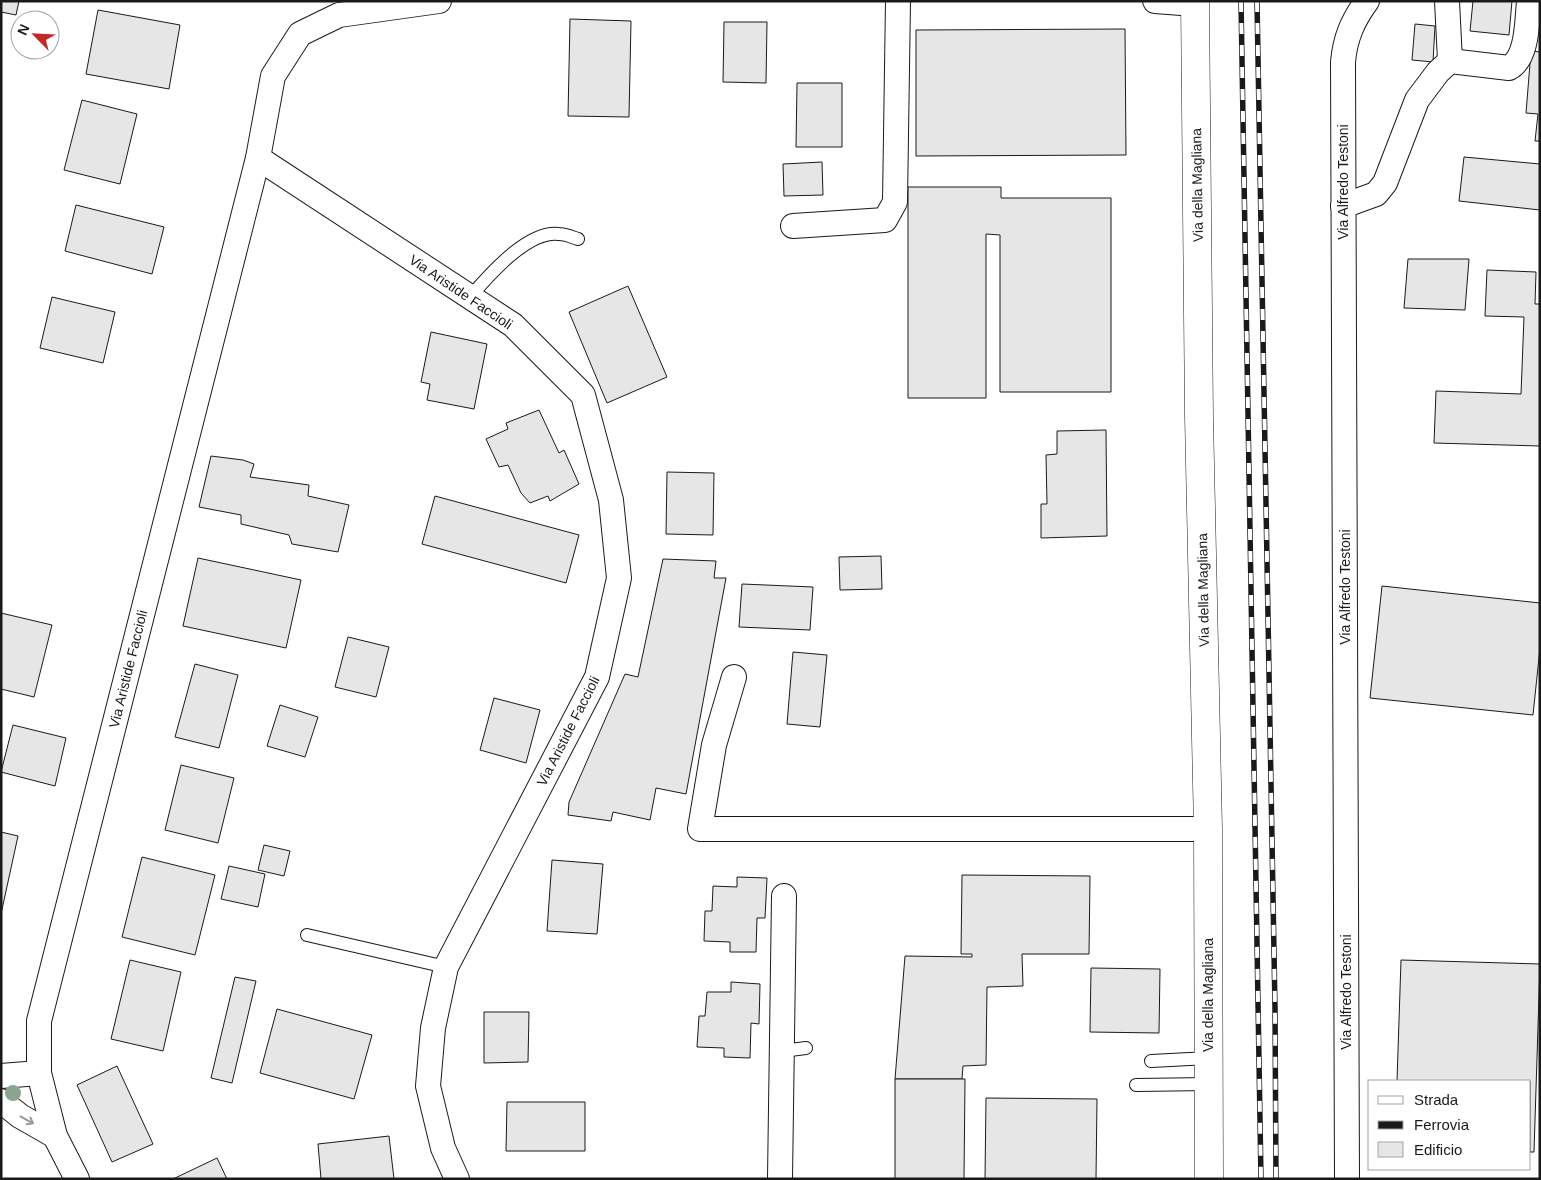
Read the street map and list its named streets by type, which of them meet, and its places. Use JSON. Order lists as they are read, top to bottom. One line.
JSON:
{"streets":{"main road":["Via della Magliana"],"street":["Via Alfredo Testoni","Via Aristide Faccioli"]},"legend":["Strada","Ferrovia","Edificio"],"north":"top left"}
